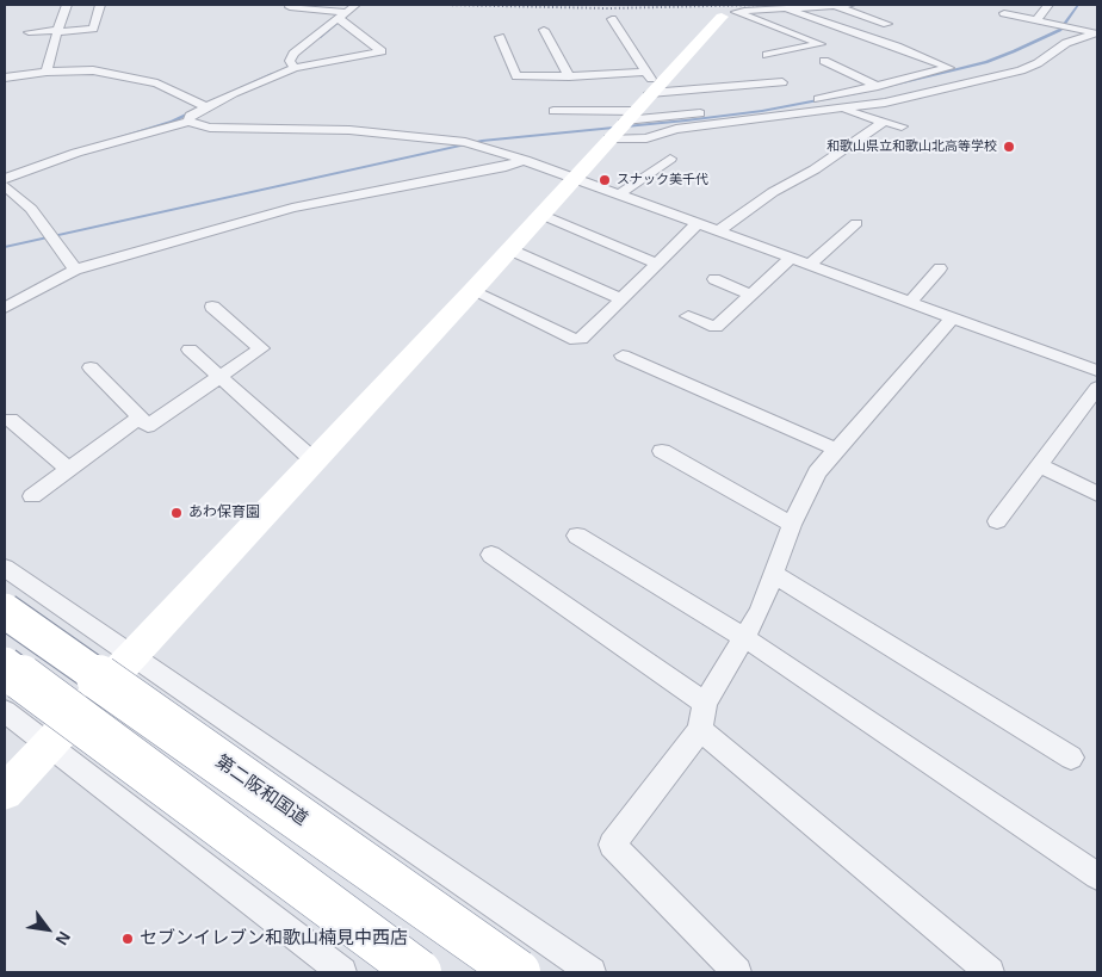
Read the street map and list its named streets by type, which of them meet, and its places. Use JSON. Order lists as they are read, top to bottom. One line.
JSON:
{"streets":{"highway":["第二阪和国道"]},"places":["和歌山県立和歌山北高等学校","スナック美千代","あわ保育園","セブンイレブン和歌山楠見中西店"],"north":"bottom right"}
